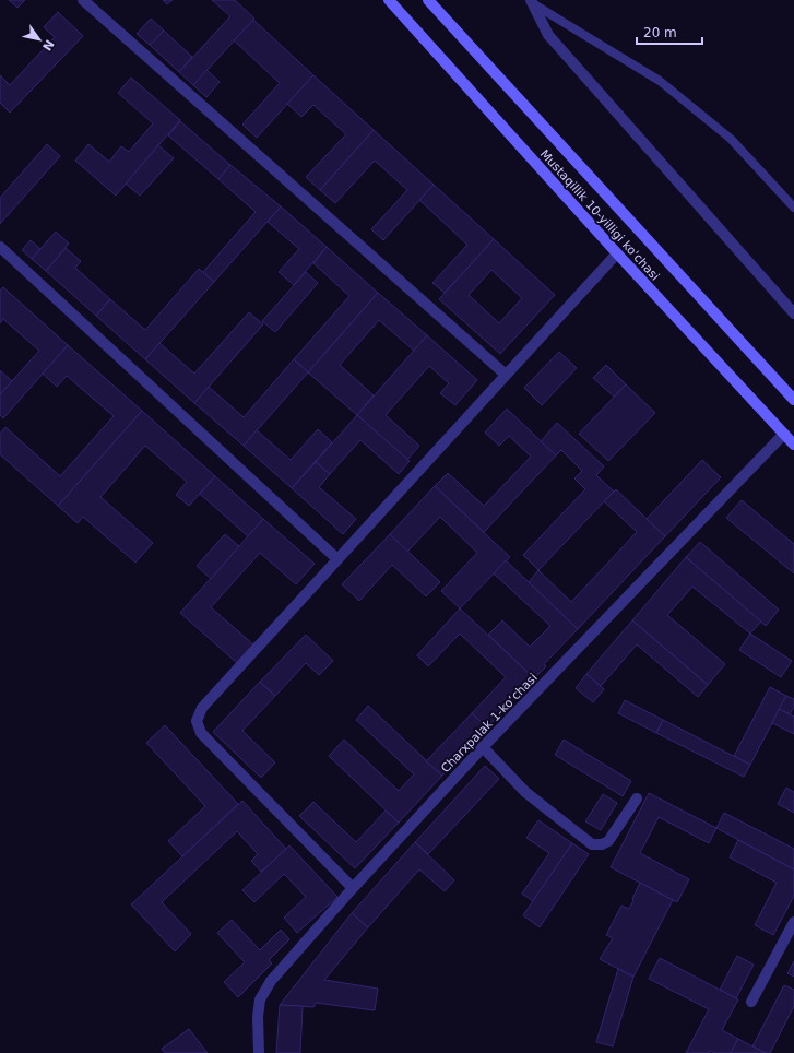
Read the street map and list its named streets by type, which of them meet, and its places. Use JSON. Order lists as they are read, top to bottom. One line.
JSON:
{"streets":{"main road":["Mustaqillik 10-yilligi ko'chasi"],"street":["Charxpalak 1-koʻchasi"]},"crossings":[["Mustaqillik 10-yilligi ko'chasi","Charxpalak 1-koʻchasi"]],"scale_bar":"20 m","north":"bottom right"}
